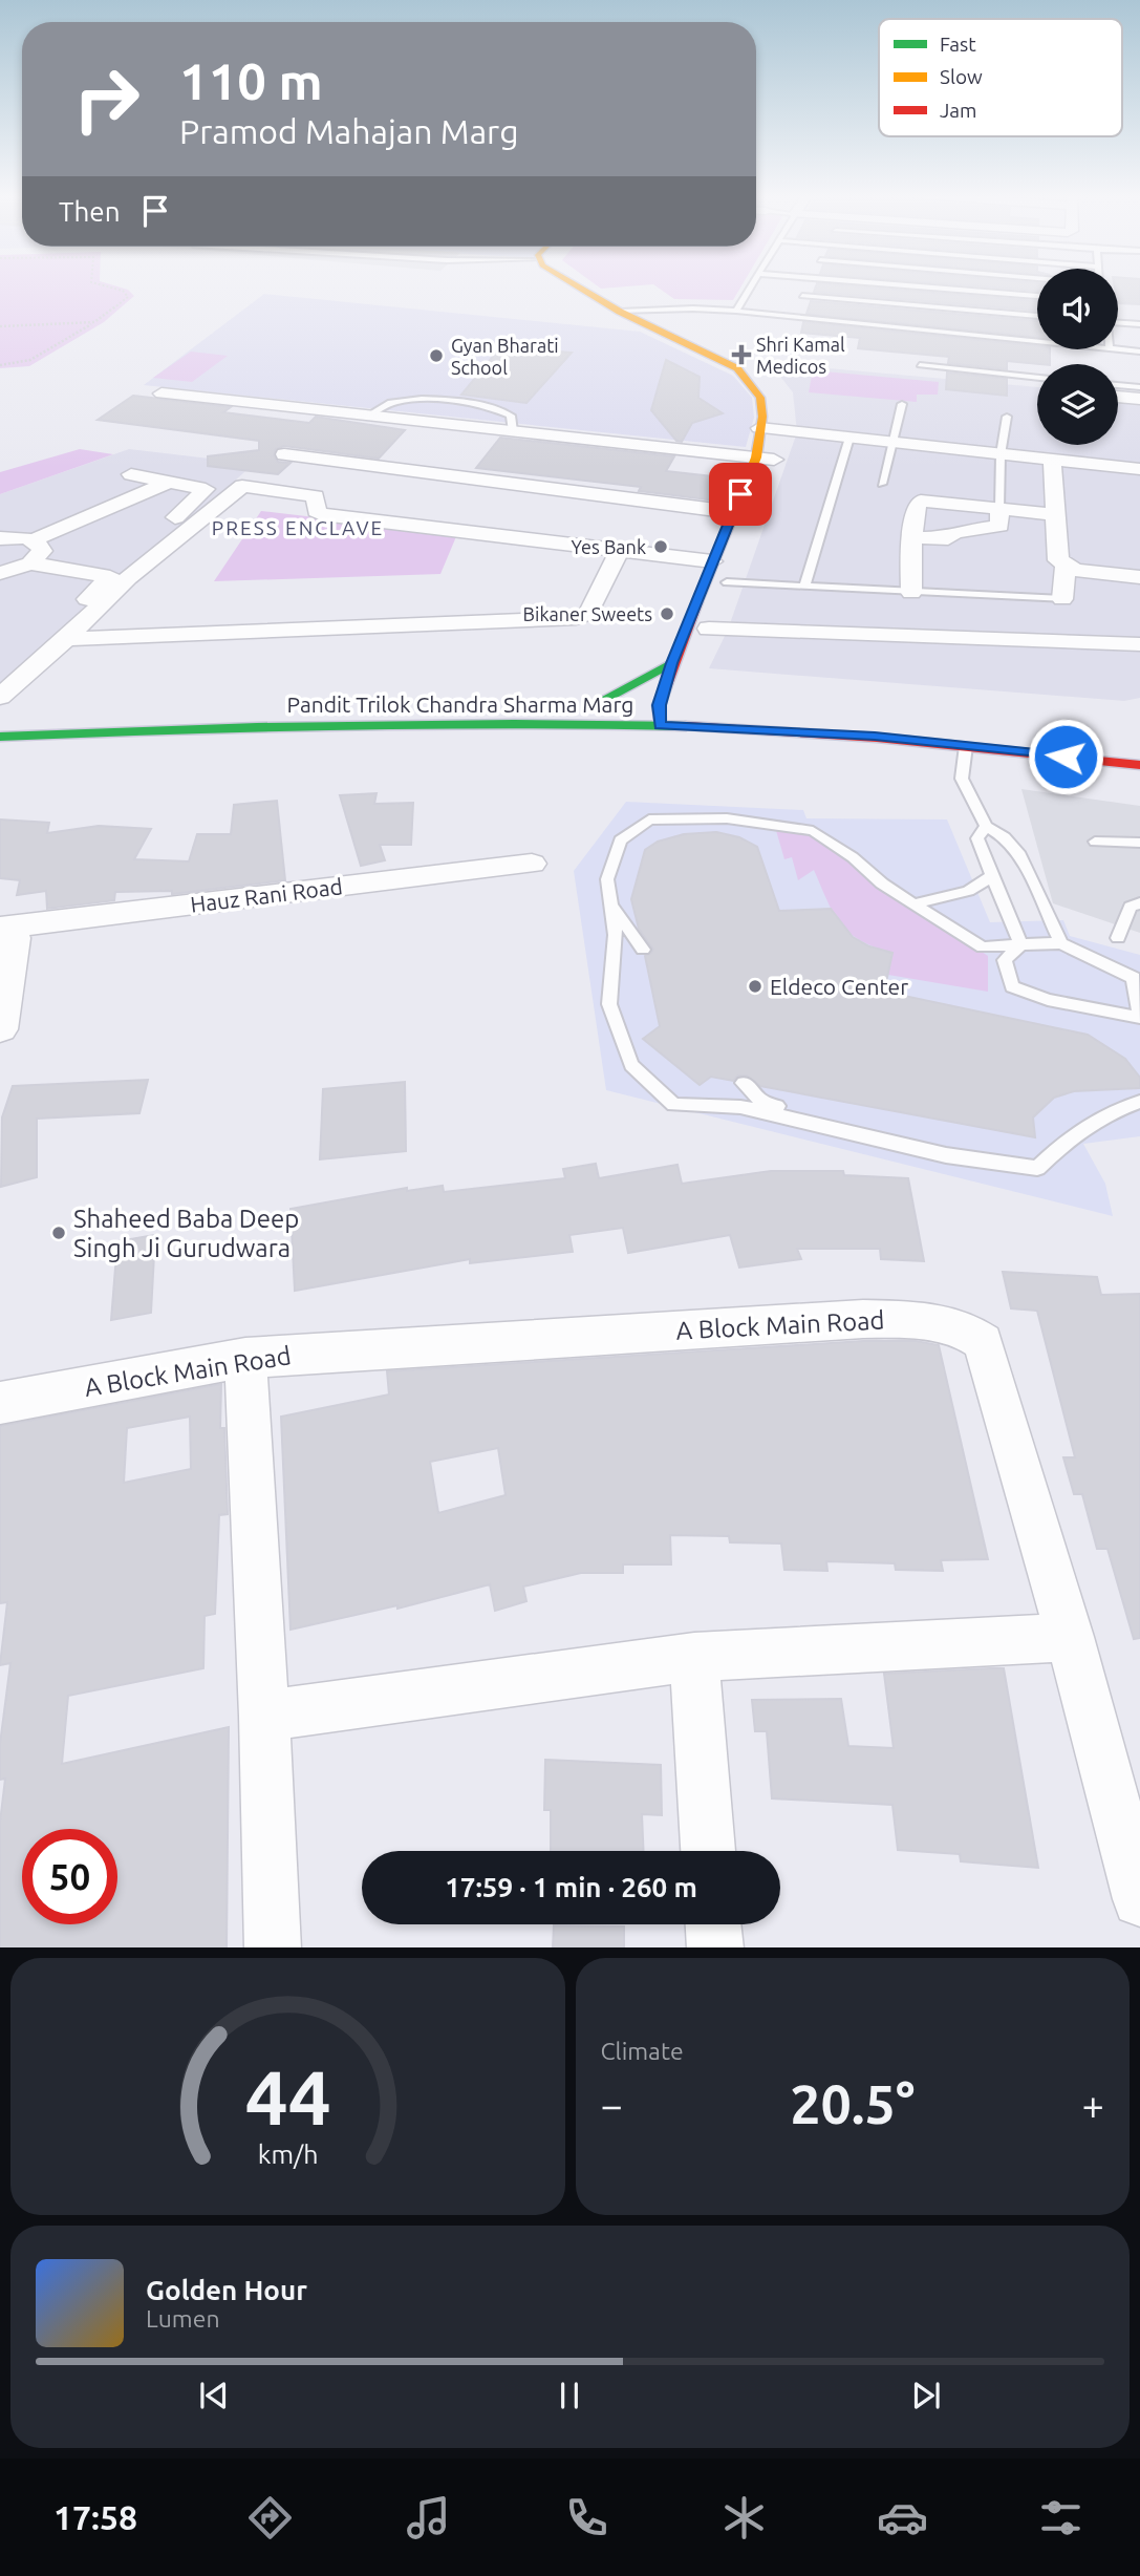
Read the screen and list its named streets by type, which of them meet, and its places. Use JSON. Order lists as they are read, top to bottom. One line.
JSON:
{"streets":{"street":["Pandit Trilok Chandra Sharma Marg","Hauz Rani Road","A Block Main Road"]},"districts":["PRESS ENCLAVE"],"places":{"health":["Shri Kamal Medicos"],"other":["Gyan Bharati School","Yes Bank","Bikaner Sweets","Eldeco Center","Shaheed Baba Deep Singh Ji Gurudwara"]},"legend":["Fast","Slow","Jam"],"page":{"turn":["110 m","Pramod Mahajan Marg"],"then":"Then","limit":"50","trip":"17:59 · 1 min · 260 m","tile":"Climate","heat":["−","20.5°","+"],"song":["Golden Hour","Lumen"],"tabs":"17:58","gauge":["44","km/h"]}}
